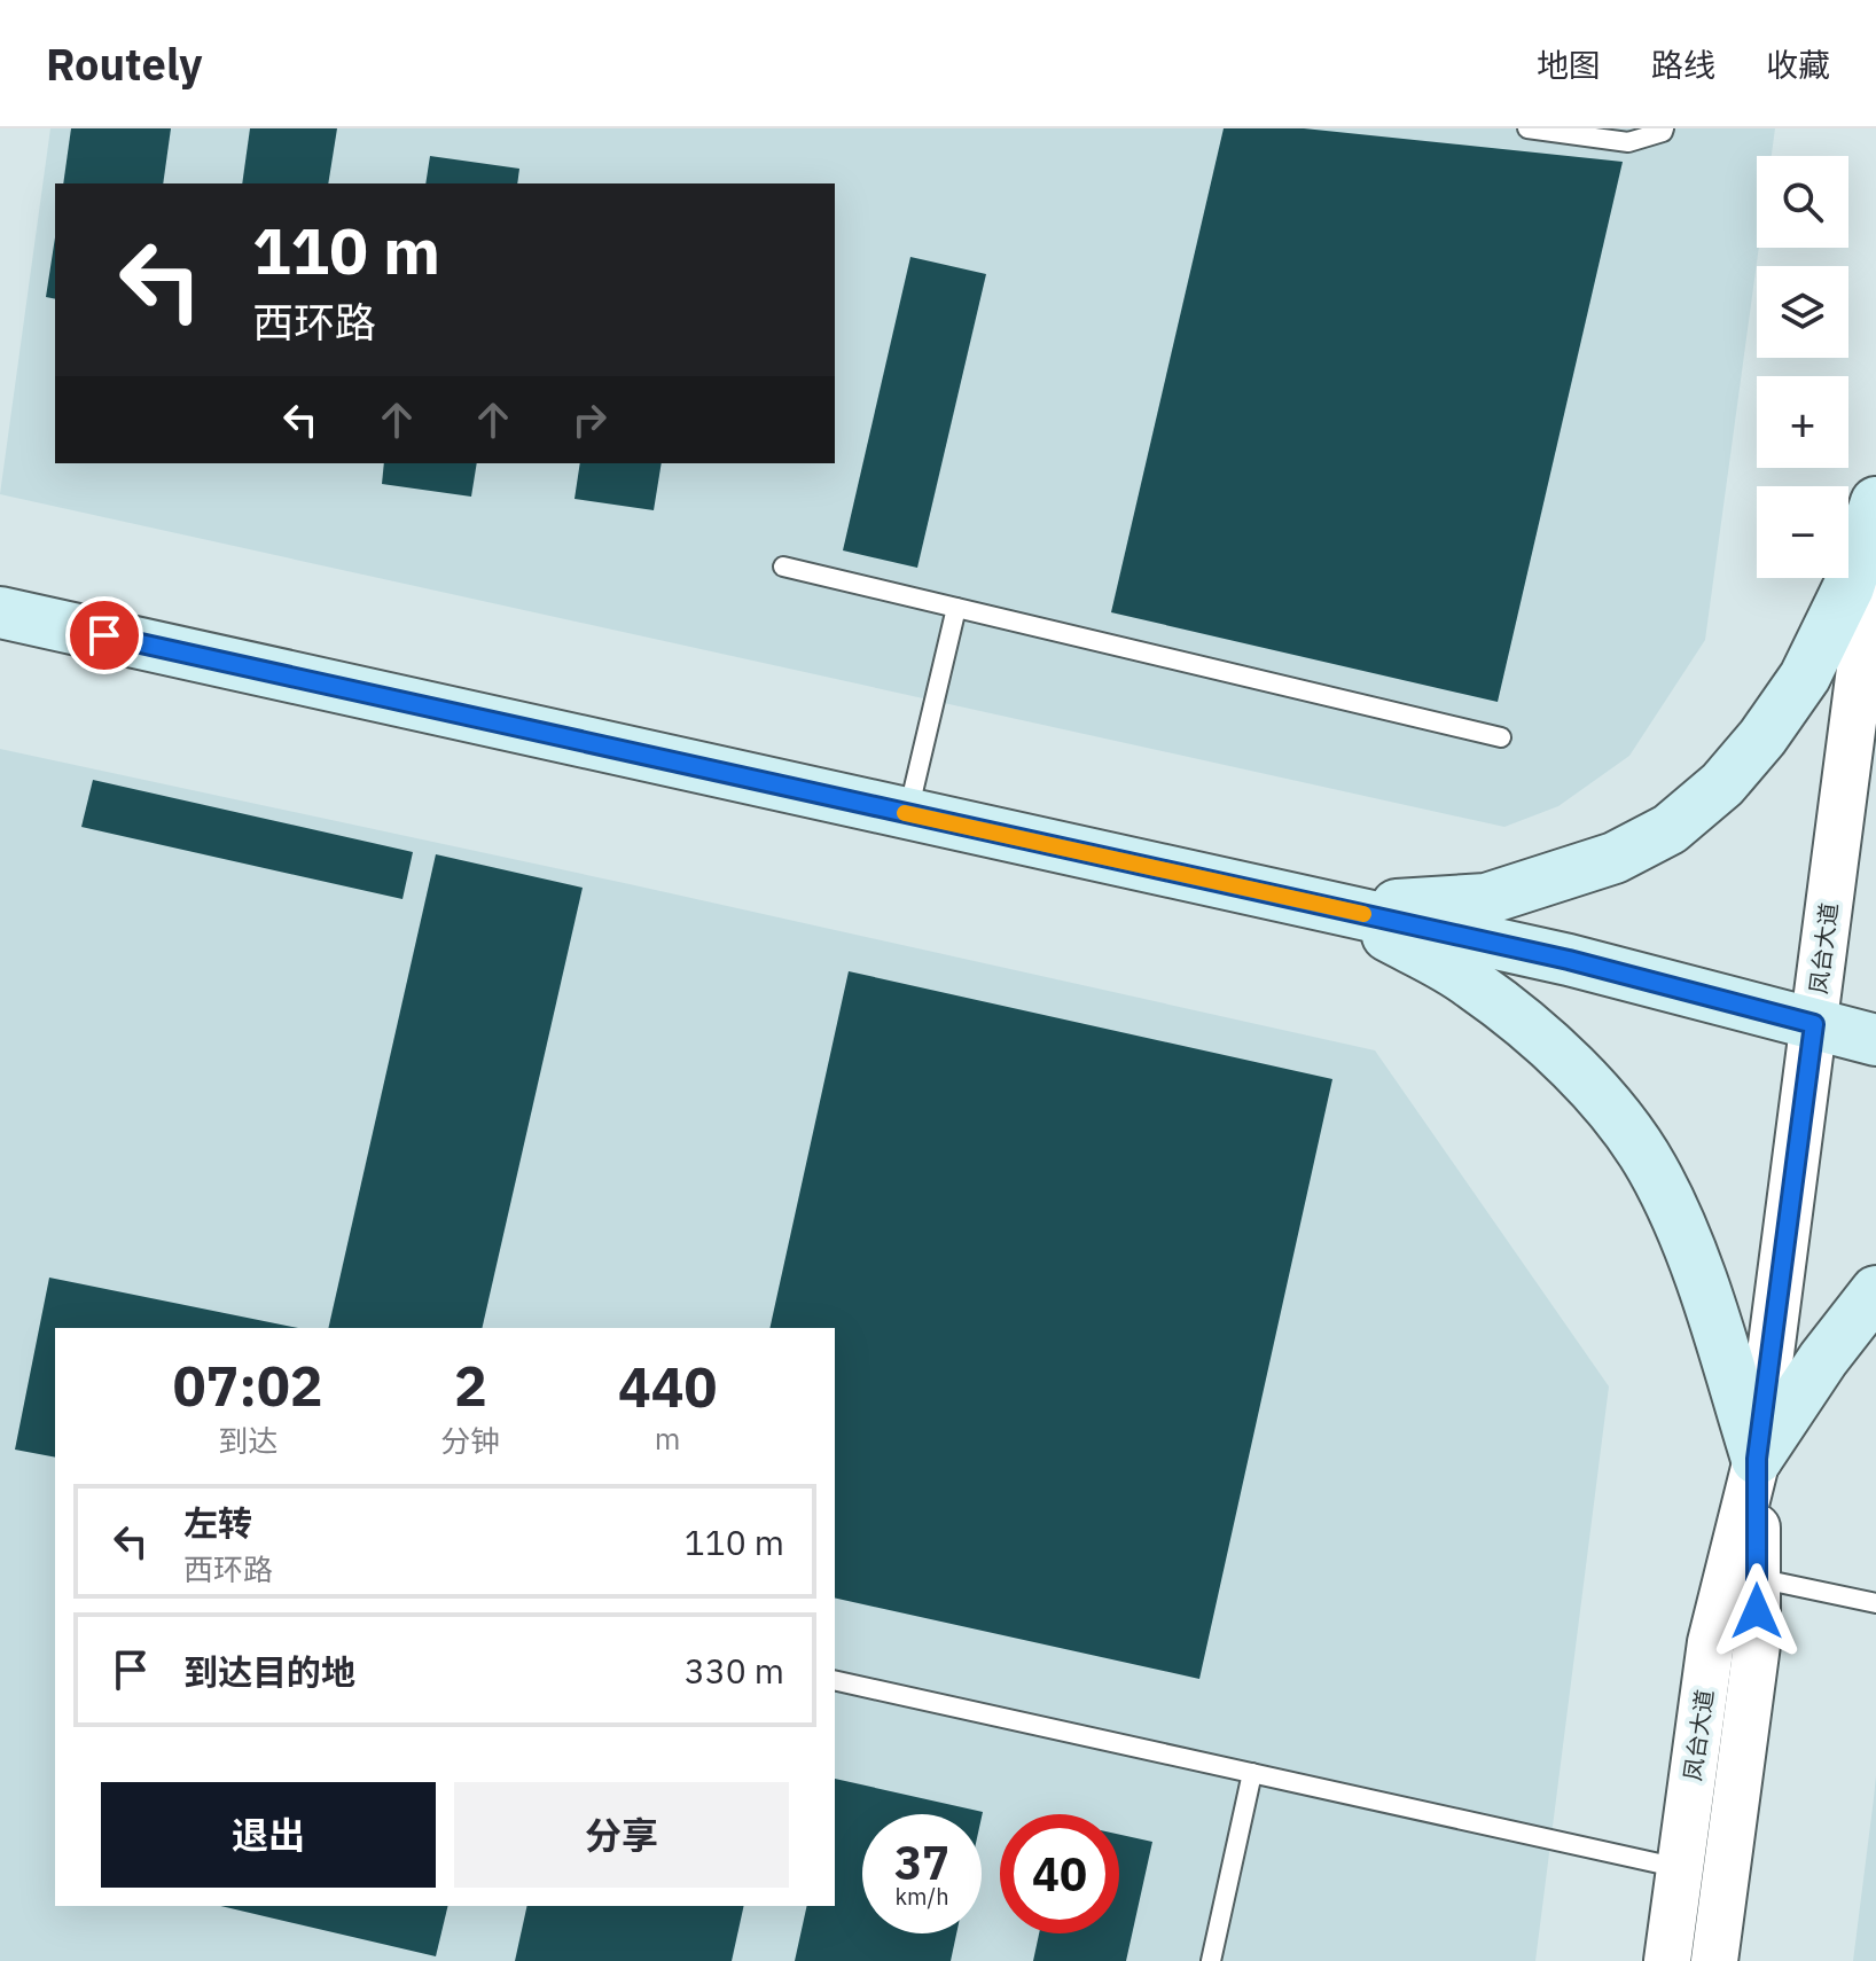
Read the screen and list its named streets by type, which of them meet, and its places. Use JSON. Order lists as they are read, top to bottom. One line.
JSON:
{"streets":{"street":["凤台大道"]},"page":{"header":"Routely","nav":["地图","路线","收藏"],"map_buttons":["+","−"],"turn":["110 m","西环路"],"eta":["07:02","到达","2","分钟","440","m"],"list":[{"name":"左转","note":"西环路","value":"110 m"},{"name":"到达目的地","value":"330 m"}],"buttons":["退出","分享"],"speed":"37 km/h","limit":"40"}}
